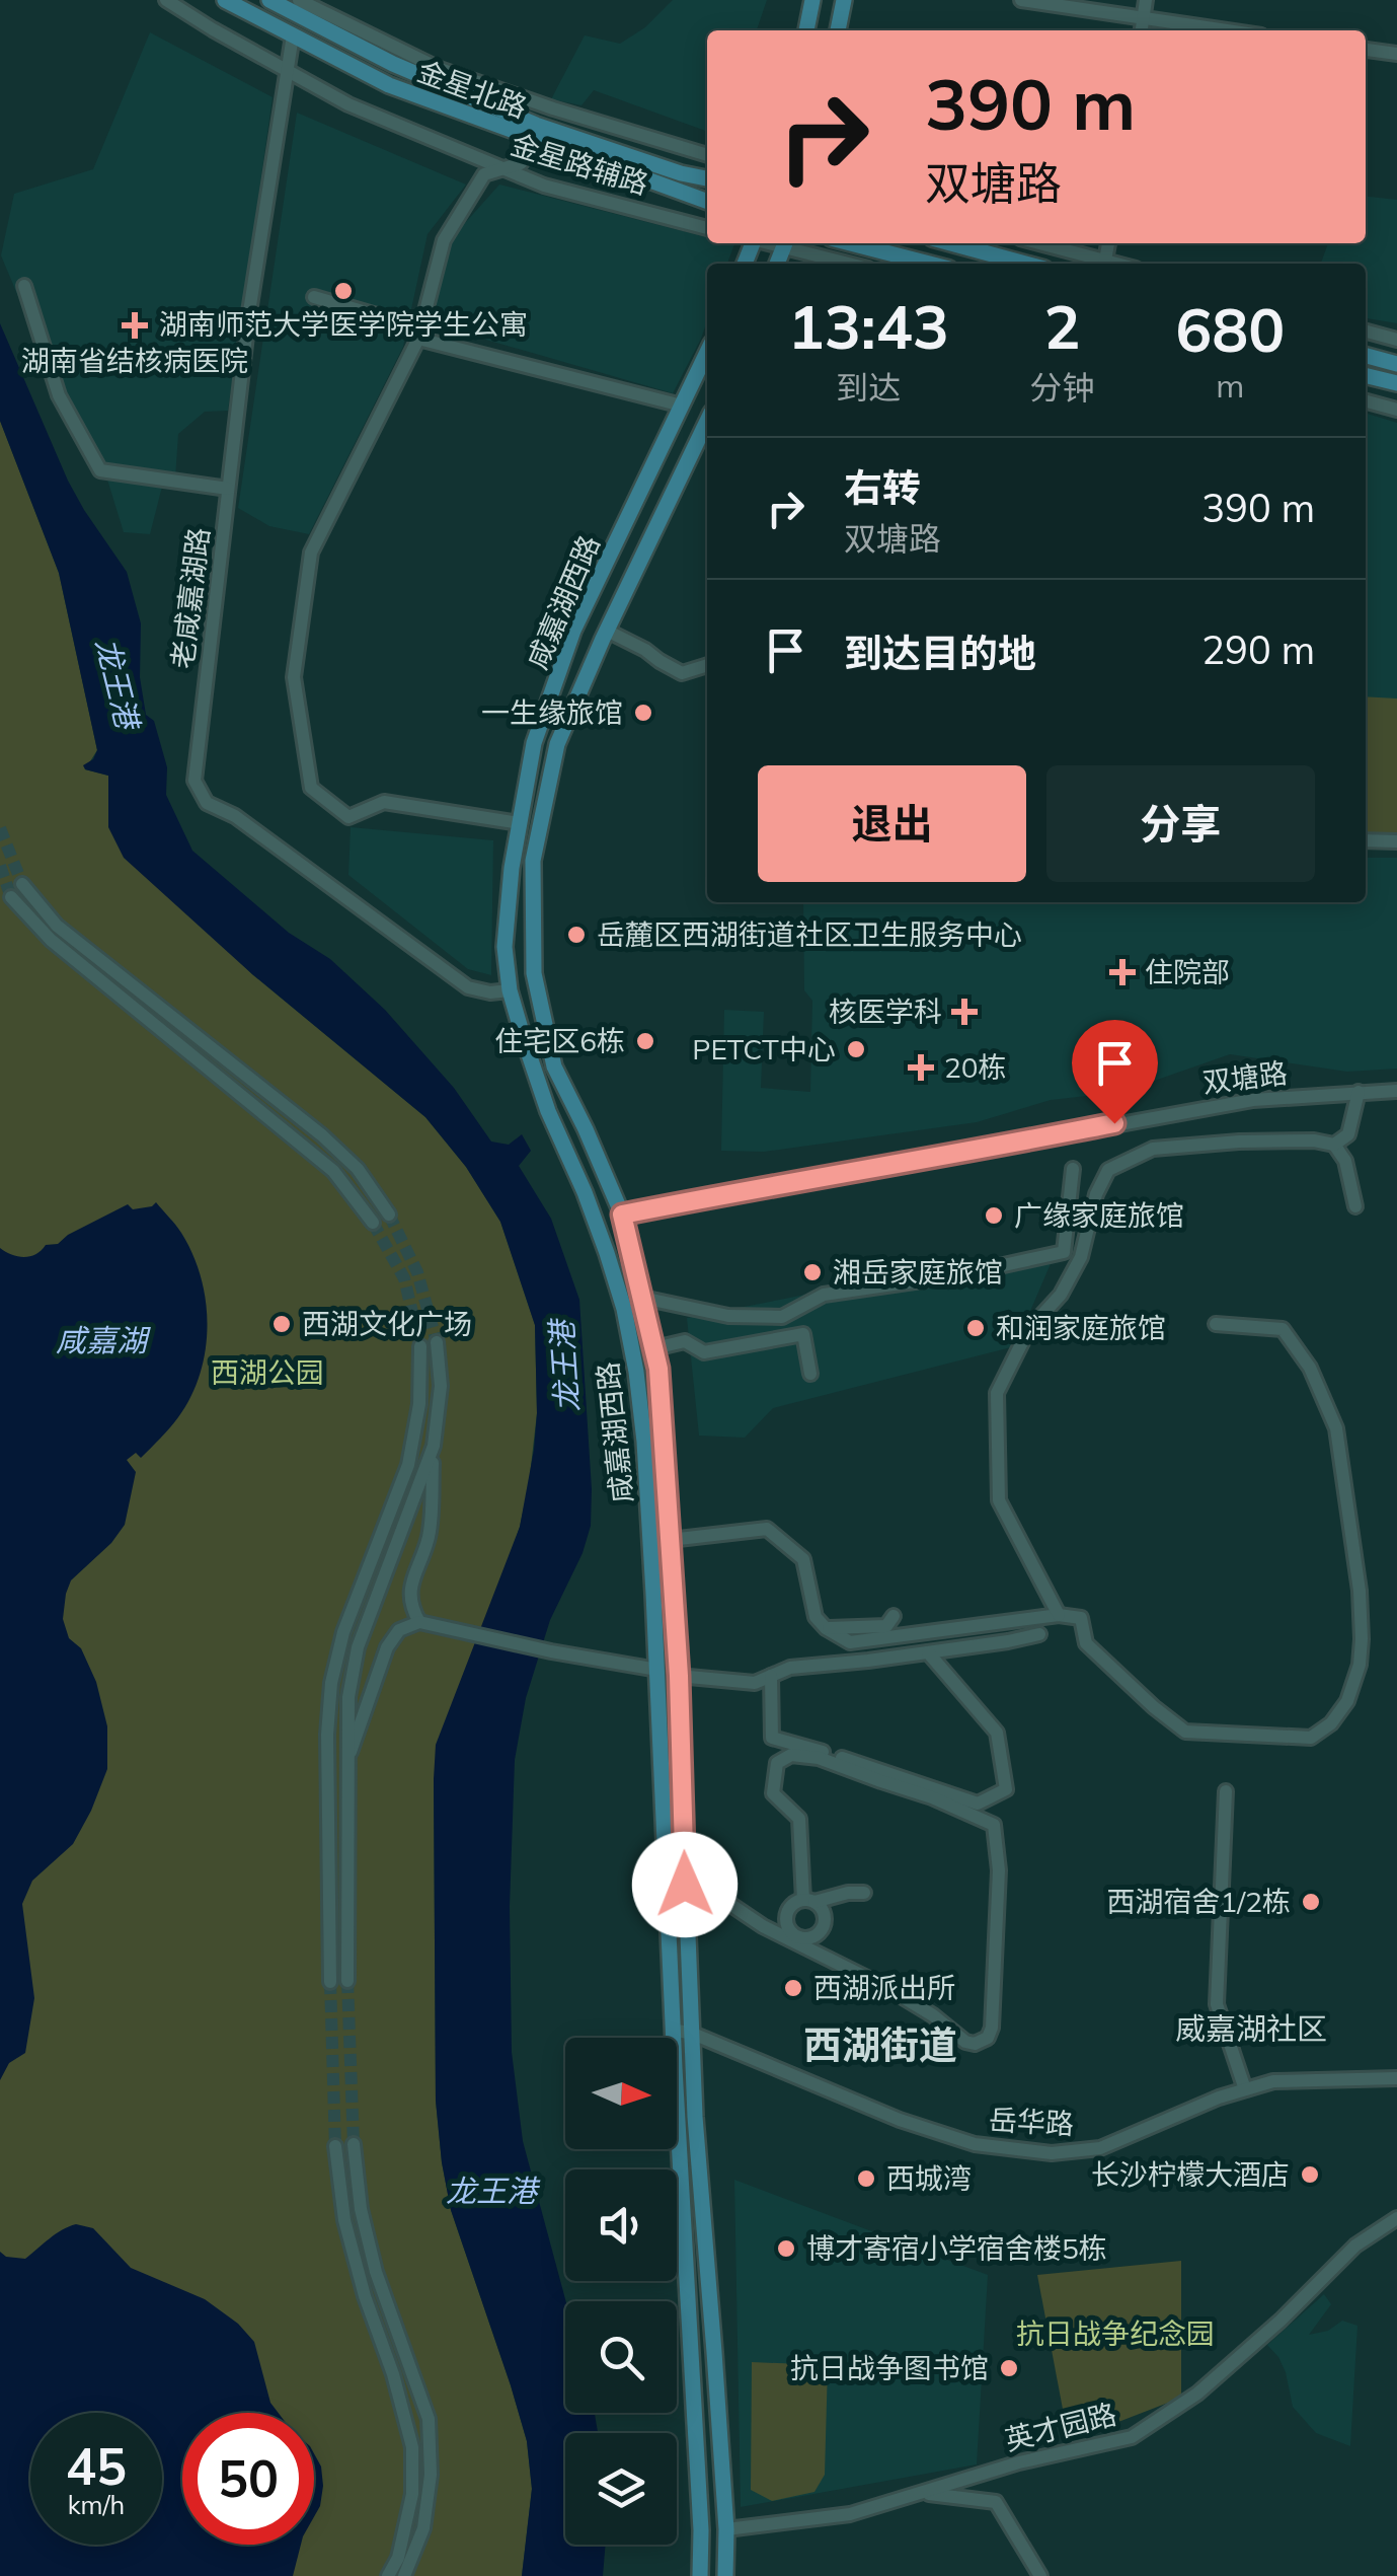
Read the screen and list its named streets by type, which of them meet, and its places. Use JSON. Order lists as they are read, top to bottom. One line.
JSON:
{"streets":{"main road":["金星北路","咸嘉湖西路"],"street":["金星路辅路","老咸嘉湖路","双塘路","岳华路","英才园路"]},"crossings":[["金星北路","老咸嘉湖路"],["老咸嘉湖路","咸嘉湖西路"],["咸嘉湖西路","双塘路"],["咸嘉湖西路","岳华路"],["咸嘉湖西路","英才园路"]],"districts":["威嘉湖社区","西湖街道"],"water":["龙王港","咸嘉湖"],"parks":["西湖公园","抗日战争纪念园"],"places":{"other":["湖南师范大学医学院学生公寓","一生缘旅馆","岳麓区西湖街道社区卫生服务中心","住宅区6栋","PETCT中心","广缘家庭旅馆","湘岳家庭旅馆","西湖文化广场","和润家庭旅馆","西湖宿舍1/2栋","西湖派出所","长沙柠檬大酒店","西城湾","博才寄宿小学宿舍楼5栋","抗日战争图书馆"],"health":["湖南省结核病医院","住院部","核医学科","20栋"]},"north":"right","page":{"turn":["390 m","双塘路"],"eta":["13:43","到达","2","分钟","680","m"],"list":[{"name":"右转","note":"双塘路","value":"390 m"},{"name":"到达目的地","value":"290 m"}],"buttons":["退出","分享"],"speed":"45 km/h","limit":"50"}}
